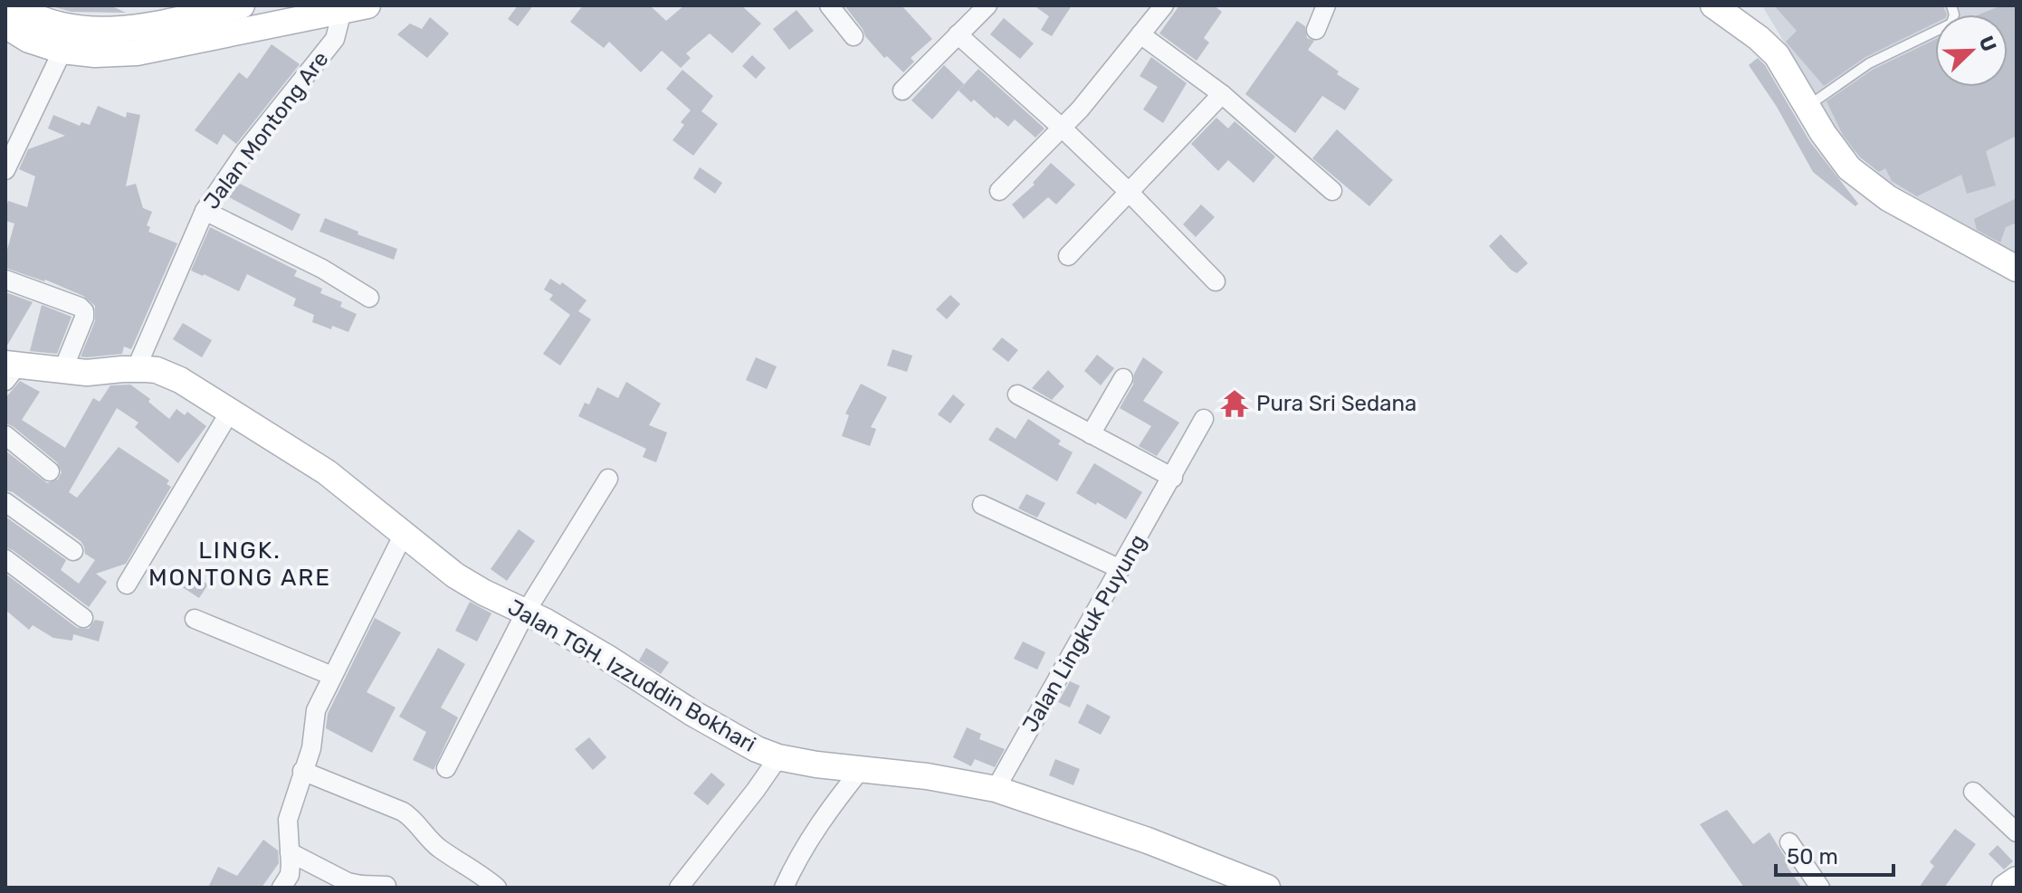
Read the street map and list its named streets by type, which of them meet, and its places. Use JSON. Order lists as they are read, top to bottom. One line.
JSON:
{"streets":{"street":["Jalan Montong Are","Jalan Lingkuk Puyung","Jalan TGH. Izzuddin Bokhari"]},"crossings":[["Jalan Montong Are","Jalan TGH. Izzuddin Bokhari"],["Jalan Lingkuk Puyung","Jalan TGH. Izzuddin Bokhari"]],"districts":["LINGK. MONTONG ARE"],"places":{"temple":["Pura Sri Sedana"]},"scale_bar":"50 m","north":"top right"}
